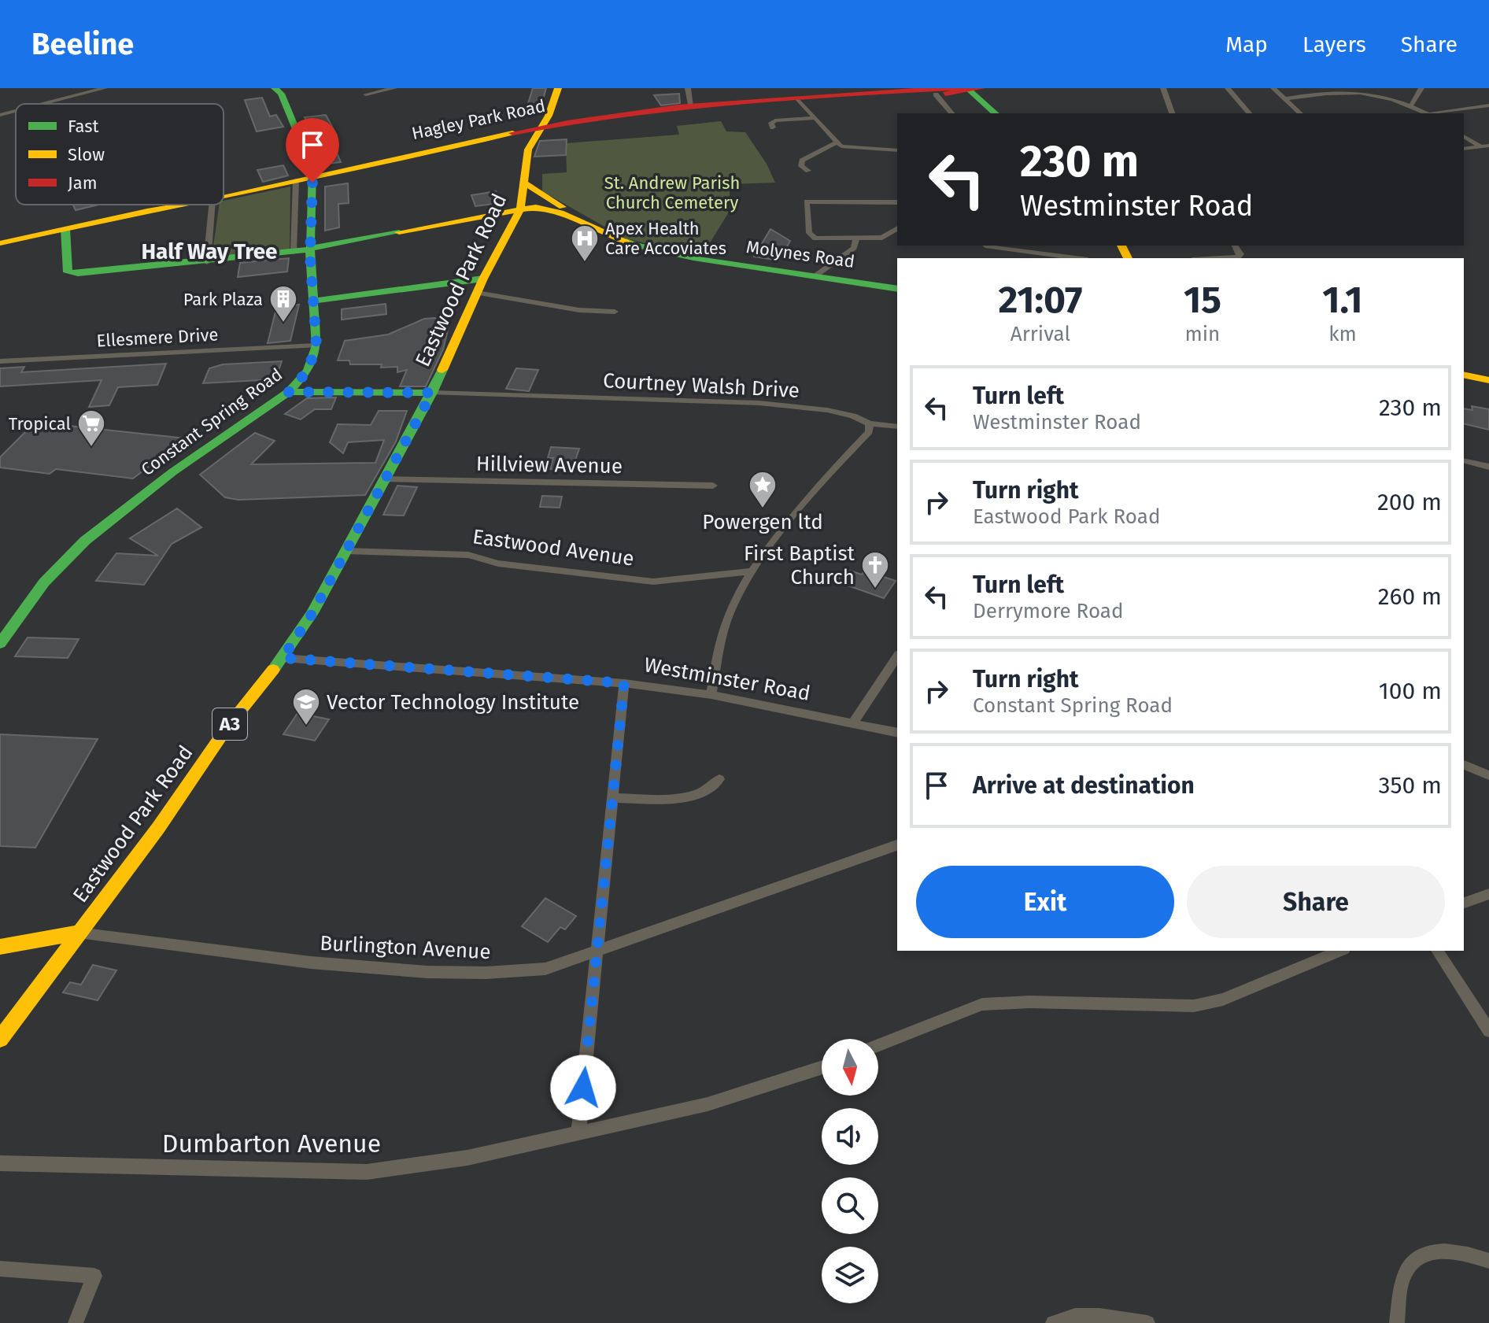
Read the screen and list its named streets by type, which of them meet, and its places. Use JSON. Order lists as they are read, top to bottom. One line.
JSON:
{"streets":{"main road":["Hagley Park Road","Molynes Road","Eastwood Park Road","Constant Spring Road","A3"],"street":["Ellesmere Drive","Courtney Walsh Drive","Hillview Avenue","Eastwood Avenue","Westminster Road","Burlington Avenue","Dumbarton Avenue"]},"crossings":[["Hagley Park Road","Eastwood Park Road"],["Hagley Park Road","Constant Spring Road"],["Molynes Road","Eastwood Park Road"],["Eastwood Park Road","Courtney Walsh Drive"],["Eastwood Park Road","Hillview Avenue"],["Eastwood Park Road","Eastwood Avenue"],["Eastwood Park Road","Westminster Road"],["Eastwood Park Road","Burlington Avenue"],["Ellesmere Drive","Constant Spring Road"]],"districts":["Half Way Tree"],"parks":["St. Andrew Parish Church Cemetery"],"places":{"hospital":["Apex Health Care Accoviates"],"building":["Park Plaza"],"supermarket":["Tropical"],"place":["Powergen ltd"],"church":["First Baptist Church"],"school or university":["Vector Technology Institute"]},"legend":["Fast","Slow","Jam"],"north":"bottom","page":{"header":"Beeline","nav":["Map","Layers","Share"],"turn":["230 m","Westminster Road"],"eta":["21:07","Arrival","15","min","1.1","km"],"list":[{"name":"Turn left","note":"Westminster Road","value":"230 m"},{"name":"Turn right","note":"Eastwood Park Road","value":"200 m"},{"name":"Turn left","note":"Derrymore Road","value":"260 m"},{"name":"Turn right","note":"Constant Spring Road","value":"100 m"},{"name":"Arrive at destination","value":"350 m"}],"buttons":["Exit","Share"]}}
